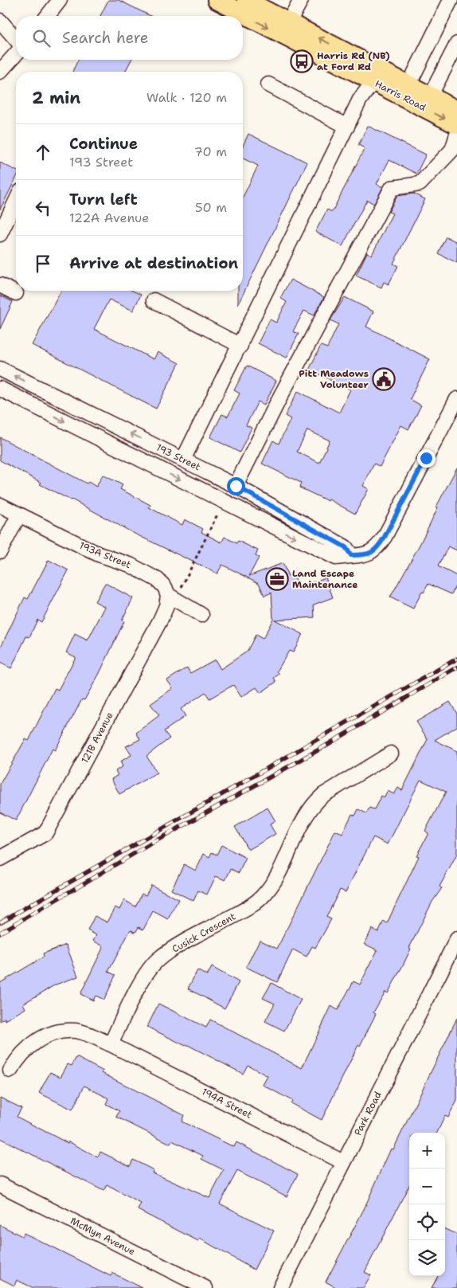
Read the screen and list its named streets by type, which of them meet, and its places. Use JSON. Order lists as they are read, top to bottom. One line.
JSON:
{"streets":{"main road":["Harris Road"],"street":["193 Street","193A Street","121B Avenue","Cusick Crescent","194A Street","Park Road","McMyn Avenue"]},"crossings":[["193A Street","121B Avenue"],["Cusick Crescent","194A Street"],["194A Street","Park Road"]],"places":{"bus stop":["Harris Rd (NB) at Ford Rd"],"public building":["Pitt Meadows Volunteer"],"office":["Land Escape Maintenance"]},"page":{"search":"Search here","heading":["2 min","Walk · 120 m"],"list":[["Continue","193 Street","70 m"],["Turn left","122A Avenue","50 m"],"Arrive at destination"],"map_buttons":["+","−"]}}
